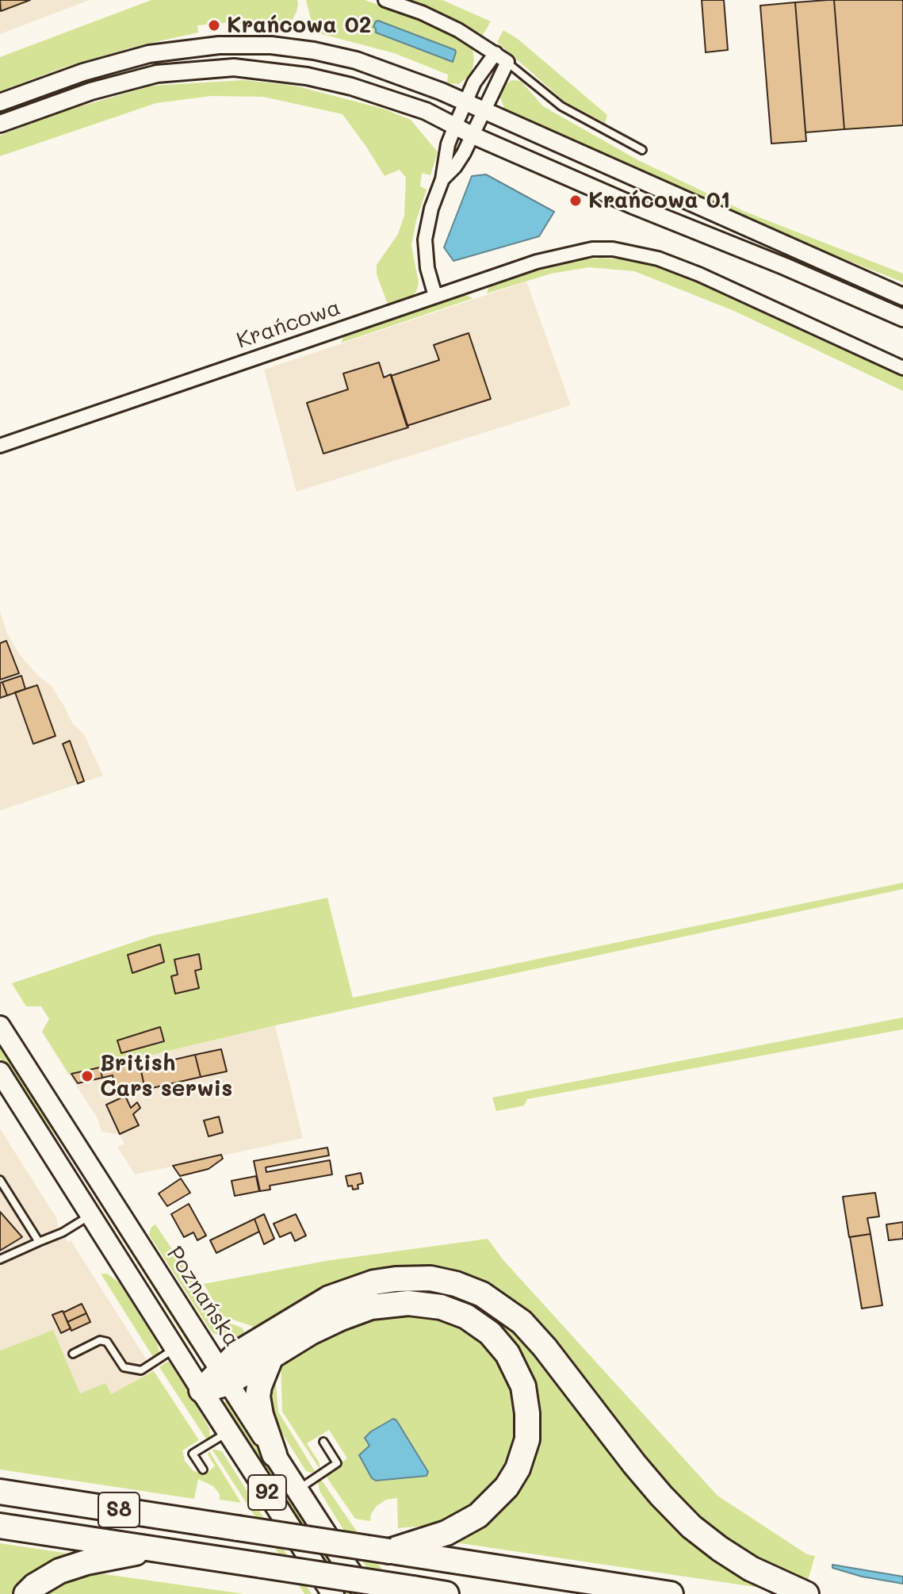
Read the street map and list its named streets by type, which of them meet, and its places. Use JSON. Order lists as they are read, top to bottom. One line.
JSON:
{"streets":{"highway":["S8"],"main road":["Poznańska","92"],"street":["Krańcowa"]},"places":["Krańcowa 02","Krańcowa 01","British Cars serwis"]}
